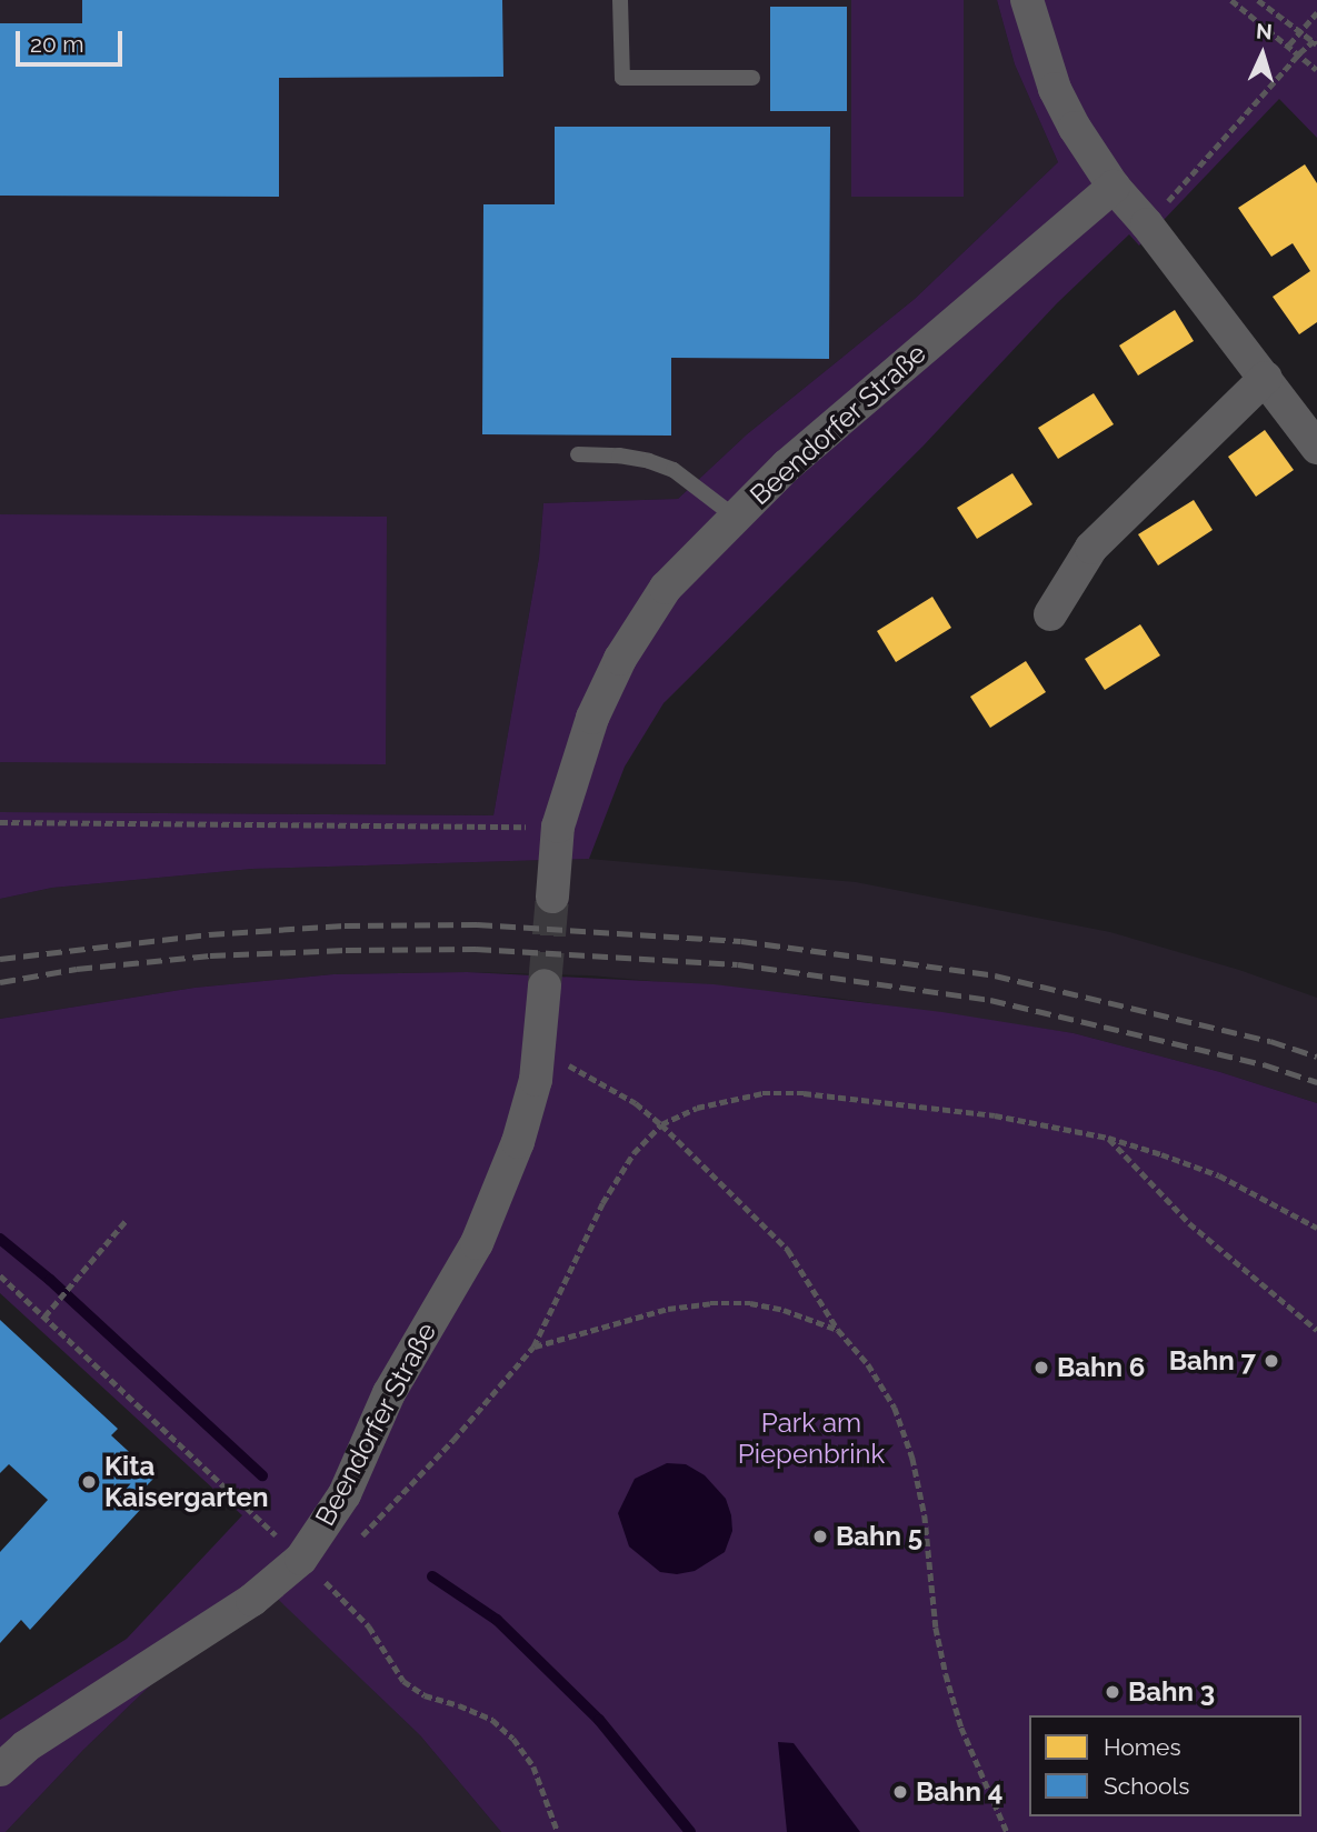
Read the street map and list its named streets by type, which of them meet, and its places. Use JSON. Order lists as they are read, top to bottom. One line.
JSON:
{"streets":{"street":["Beendorfer Straße"]},"parks":["Park am Piepenbrink"],"places":["Bahn 7","Bahn 6","Kita Kaisergarten","Bahn 5","Bahn 3","Bahn 4"],"legend":["Homes","Schools"],"scale_bar":"20 m","north":"top"}
